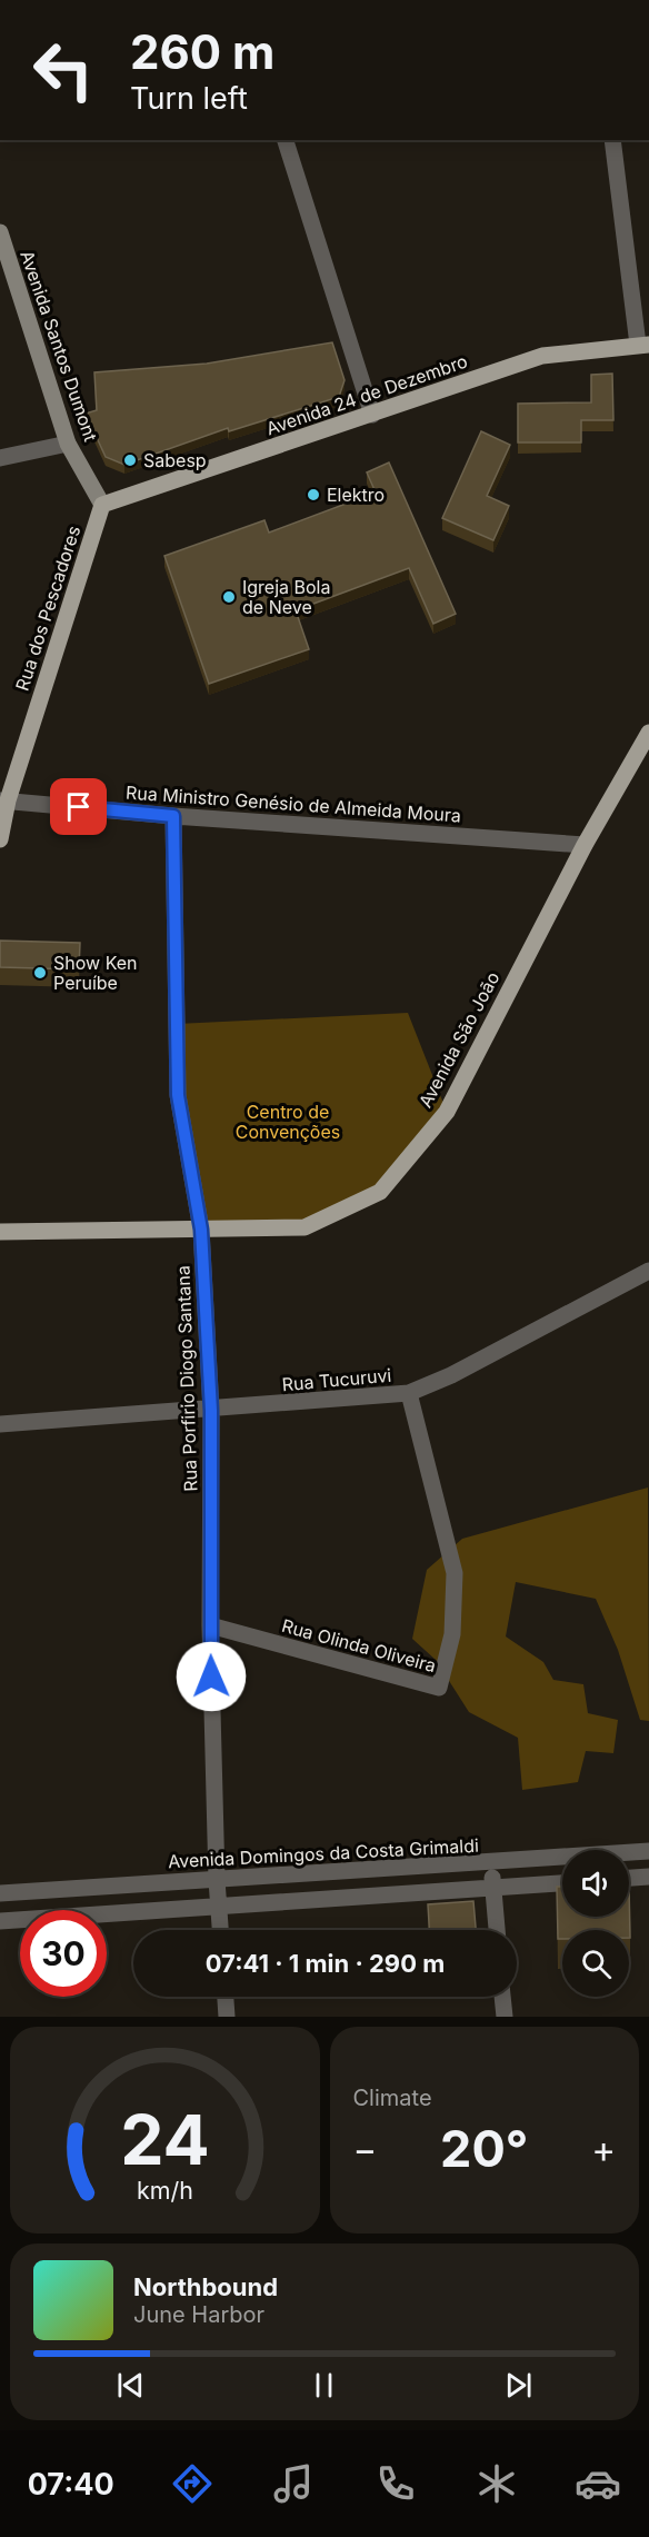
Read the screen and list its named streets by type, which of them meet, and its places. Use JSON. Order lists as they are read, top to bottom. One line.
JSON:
{"streets":{"main road":["Avenida 24 de Dezembro","Rua dos Pescadores","Avenida São João"],"street":["Avenida Santos Dumont","Rua Ministro Genésio de Almeida Moura","Rua Porfirio Diogo Santana","Rua Tucuruvi","Rua Olinda Oliveira","Avenida Domingos da Costa Grimaldi"]},"crossings":[["Avenida Santos Dumont","Avenida 24 de Dezembro"],["Avenida Santos Dumont","Rua dos Pescadores"],["Avenida 24 de Dezembro","Rua dos Pescadores"],["Rua dos Pescadores","Rua Ministro Genésio de Almeida Moura"],["Rua Ministro Genésio de Almeida Moura","Avenida São João"],["Rua Ministro Genésio de Almeida Moura","Rua Porfirio Diogo Santana"],["Avenida São João","Rua Porfirio Diogo Santana"],["Rua Porfirio Diogo Santana","Rua Tucuruvi"],["Rua Porfirio Diogo Santana","Rua Olinda Oliveira"],["Rua Porfirio Diogo Santana","Avenida Domingos da Costa Grimaldi"],["Rua Tucuruvi","Rua Olinda Oliveira"]],"parks":["Centro de Convenções"],"places":["Sabesp","Elektro","Igreja Bola de Neve","Show Ken Peruíbe"],"page":{"turn":["260 m","Turn left"],"limit":"30","trip":"07:41 · 1 min · 290 m","tile":"Climate","heat":["−","20°","+"],"song":["Northbound","June Harbor"],"tabs":"07:40","gauge":["24","km/h"]}}
